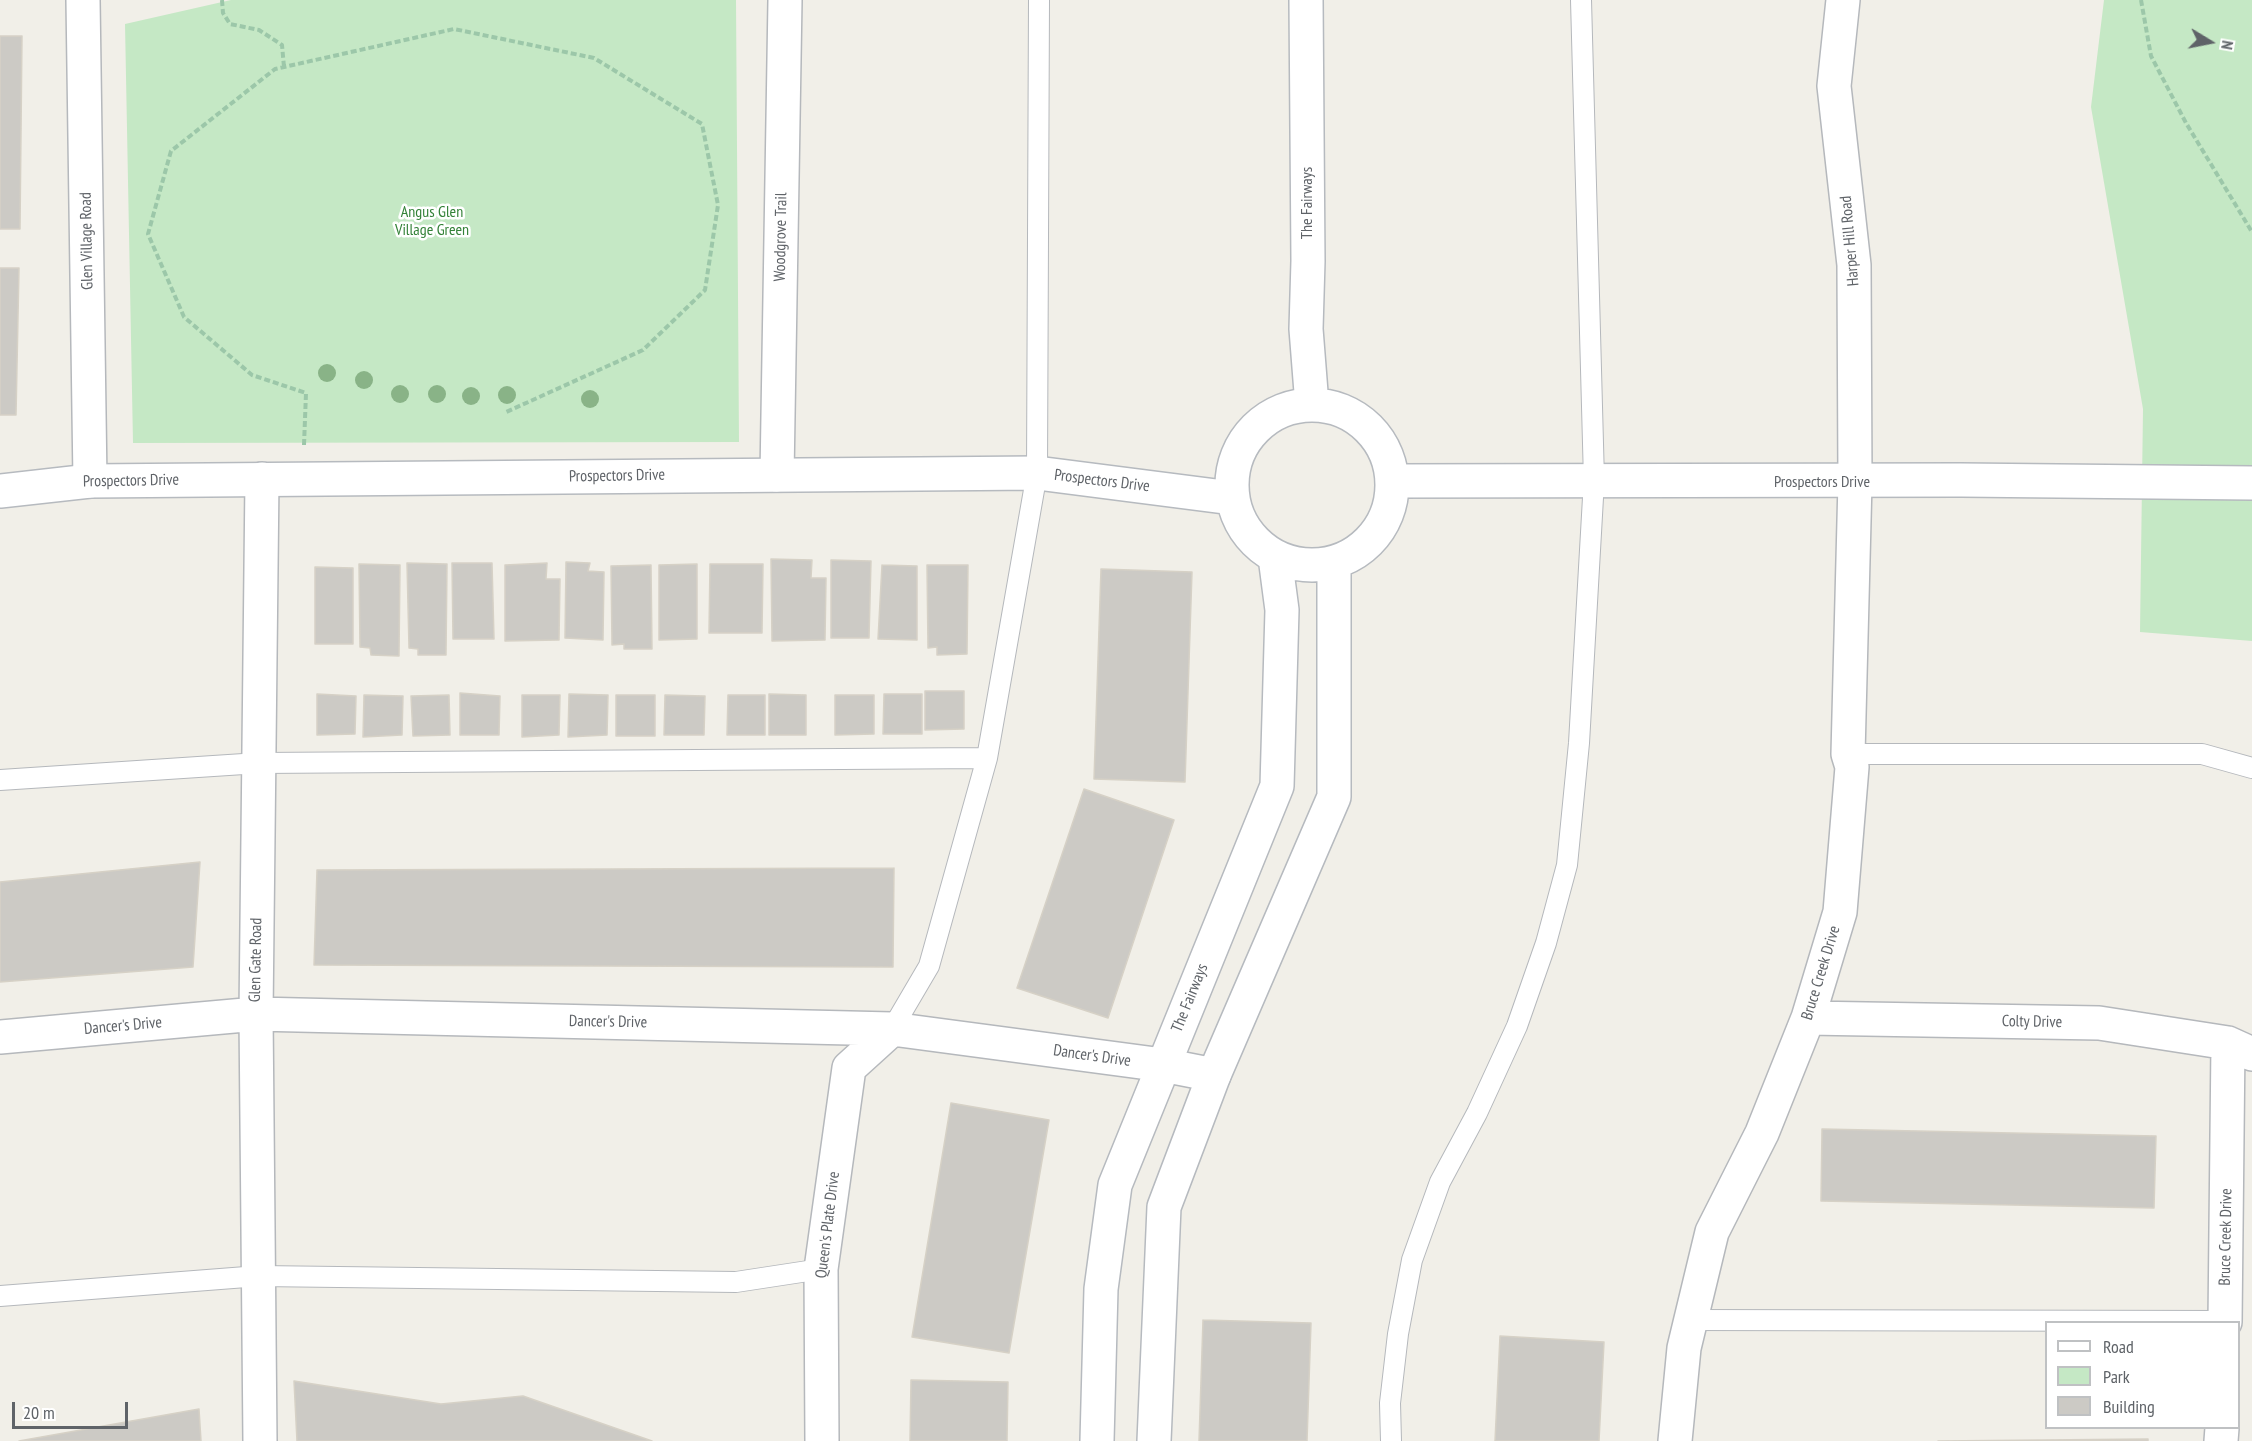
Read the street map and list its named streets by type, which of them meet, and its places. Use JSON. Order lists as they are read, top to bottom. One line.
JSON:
{"streets":{"street":["The Fairways","Woodgrove Trail","Glen Village Road","Harper Hill Road","Prospectors Drive","Glen Gate Road","Bruce Creek Drive","Dancer's Drive","Colty Drive","Queen's Plate Drive"]},"crossings":[["The Fairways","Prospectors Drive"],["The Fairways","Dancer's Drive"],["Woodgrove Trail","Prospectors Drive"],["Glen Village Road","Prospectors Drive"],["Harper Hill Road","Prospectors Drive"],["Harper Hill Road","Bruce Creek Drive"],["Prospectors Drive","Glen Gate Road"],["Prospectors Drive","Bruce Creek Drive"],["Glen Gate Road","Dancer's Drive"],["Bruce Creek Drive","Colty Drive"],["Dancer's Drive","Queen's Plate Drive"]],"parks":["Angus Glen Village Green"],"legend":["Road","Park","Building"],"scale_bar":"20 m","north":"right"}
